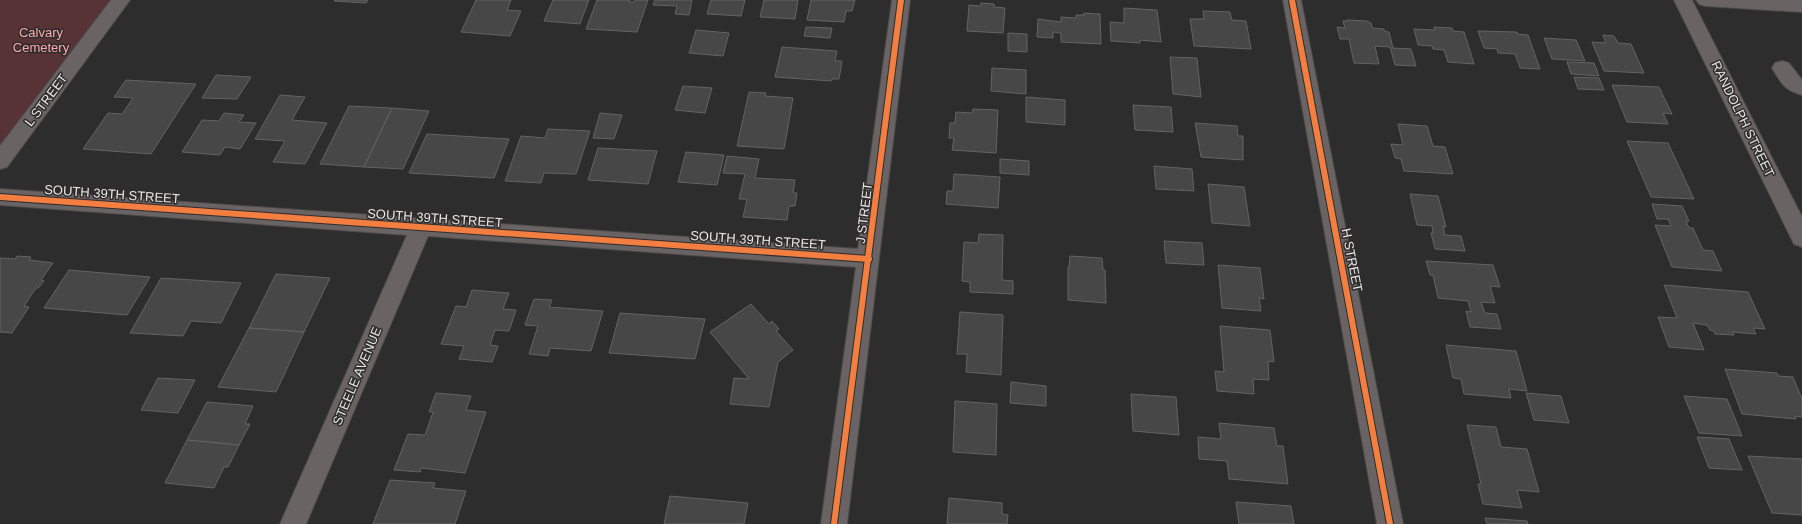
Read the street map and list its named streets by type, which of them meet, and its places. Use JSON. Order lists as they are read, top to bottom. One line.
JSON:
{"streets":{"main road":["RANDOLPH STREET"],"street":["L STREET","SOUTH 39TH STREET","J STREET","H STREET","STEELE AVENUE"]},"crossings":[["SOUTH 39TH STREET","J STREET"],["SOUTH 39TH STREET","STEELE AVENUE"]],"parks":["Calvary Cemetery"]}
